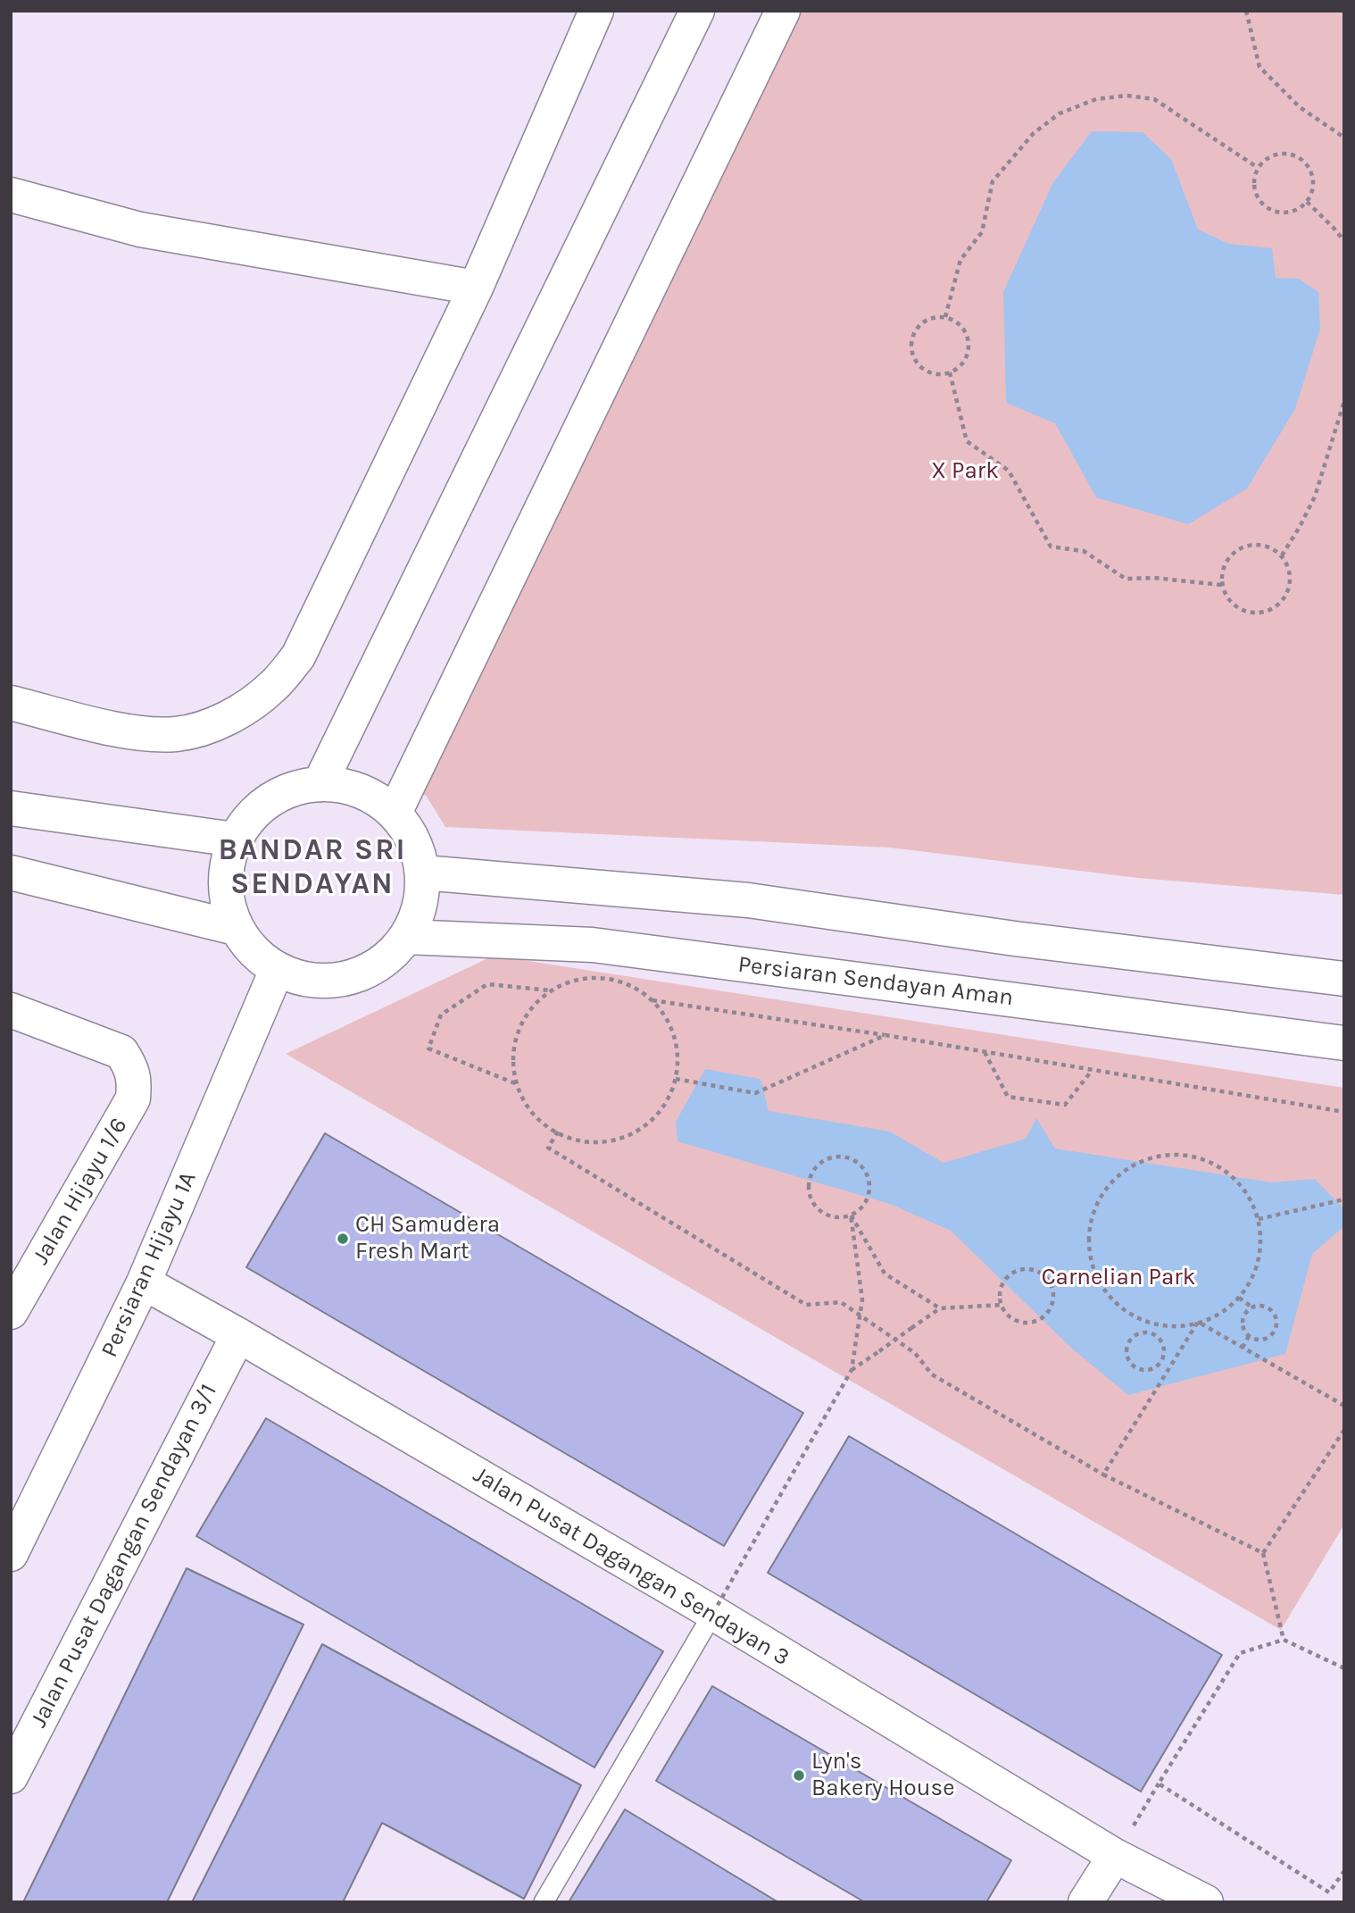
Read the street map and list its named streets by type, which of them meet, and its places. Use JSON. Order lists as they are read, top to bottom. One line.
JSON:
{"streets":{"street":["Persiaran Sendayan Aman","Jalan Hijayu 1/6","Persiaran Hijayu 1A","Jalan Pusat Dagangan Sendayan 3/1","Jalan Pusat Dagangan Sendayan 3"]},"crossings":[["Persiaran Sendayan Aman","Persiaran Hijayu 1A"],["Persiaran Hijayu 1A","Jalan Pusat Dagangan Sendayan 3"],["Jalan Pusat Dagangan Sendayan 3/1","Jalan Pusat Dagangan Sendayan 3"]],"districts":["BANDAR SRI SENDAYAN"],"parks":["X Park","Carnelian Park"],"places":["CH Samudera Fresh Mart","Lyn's Bakery House"]}
